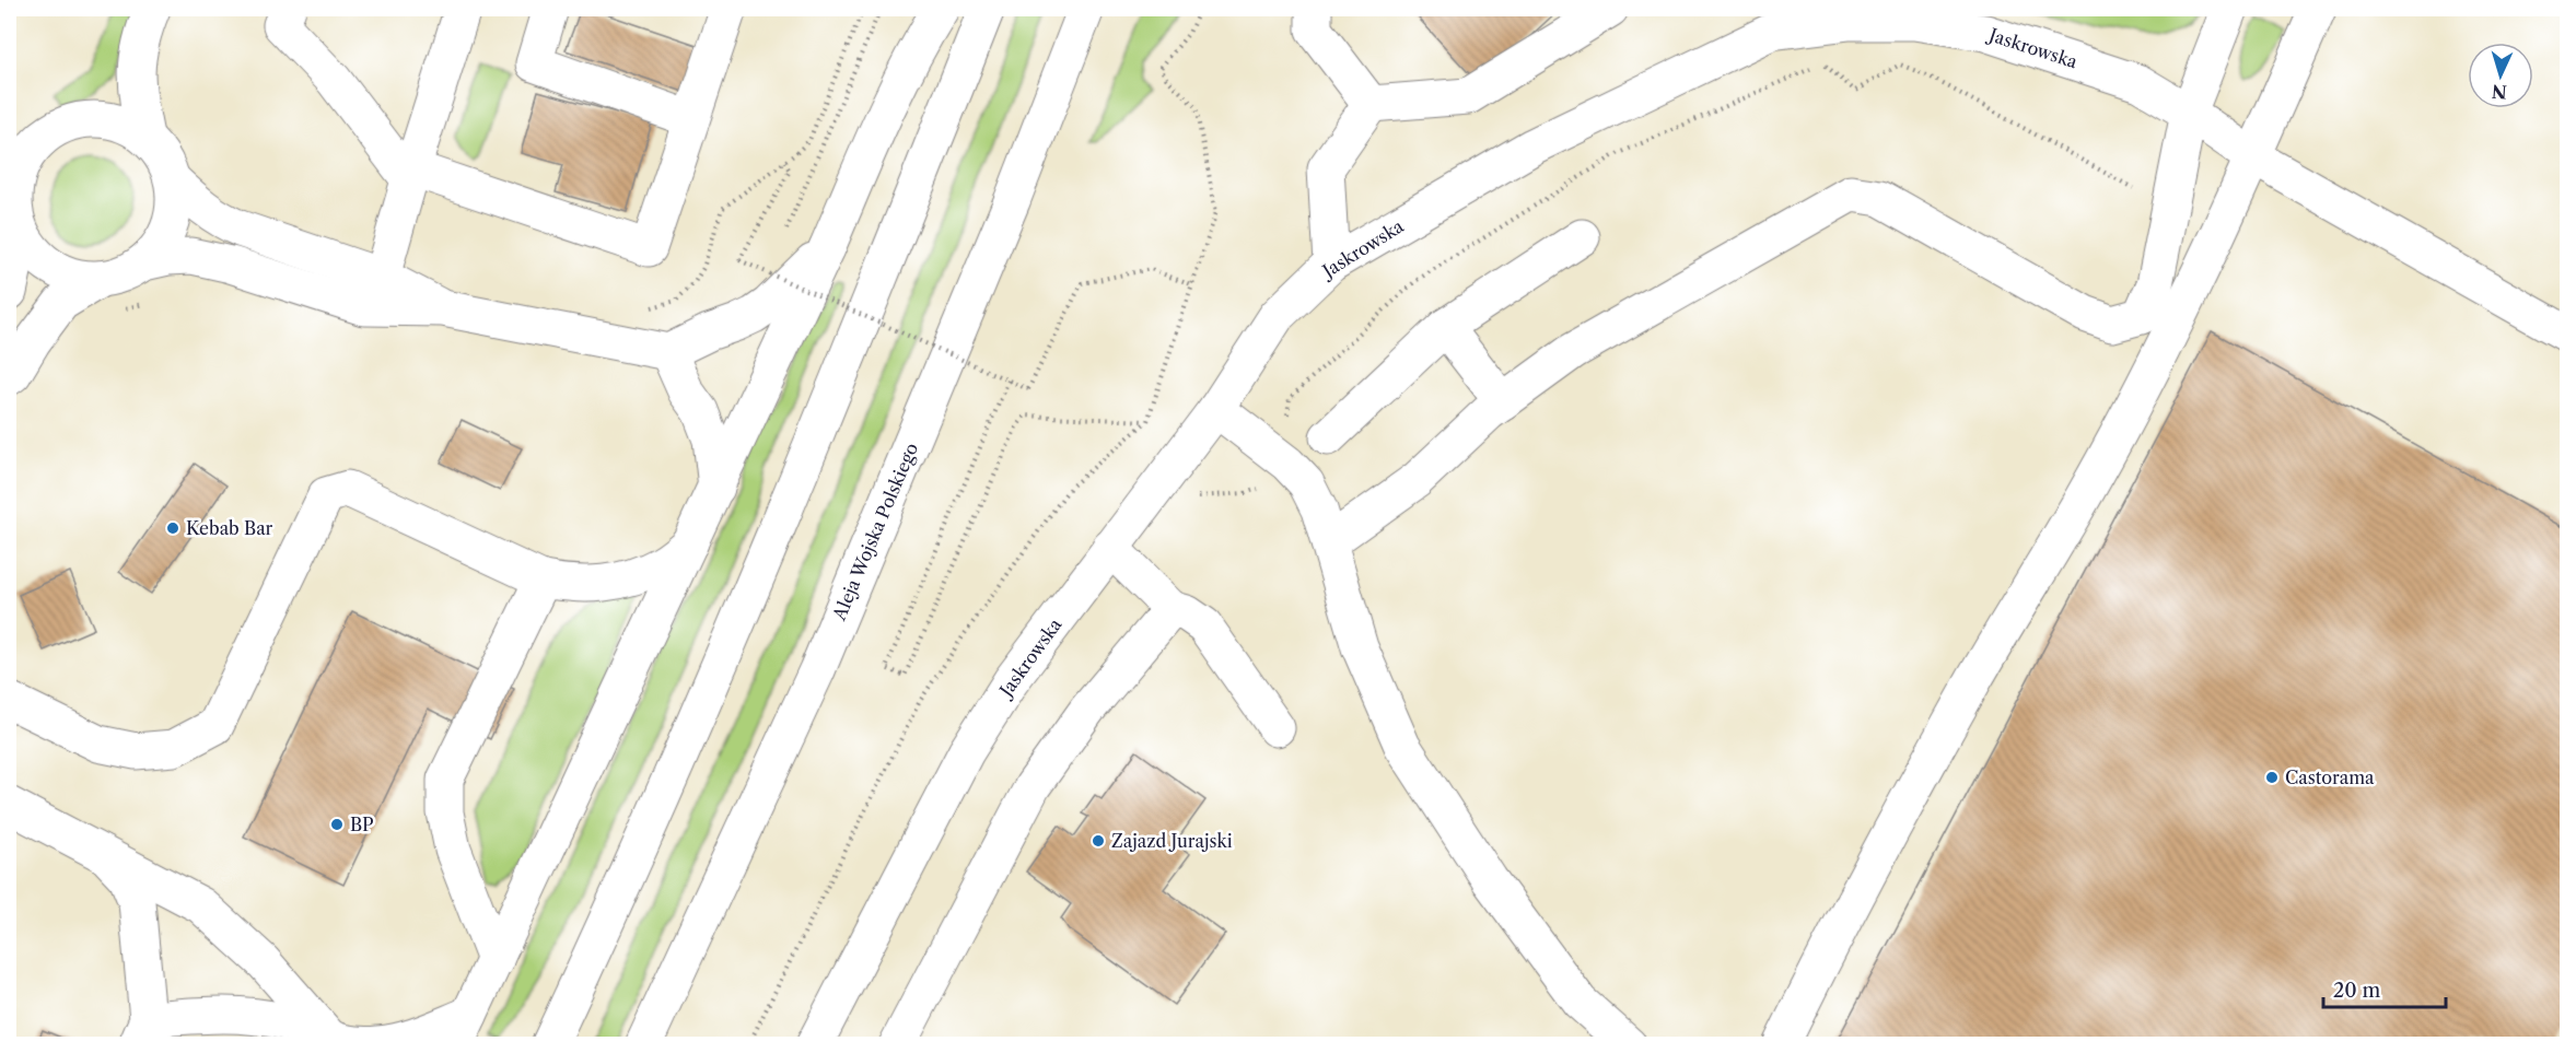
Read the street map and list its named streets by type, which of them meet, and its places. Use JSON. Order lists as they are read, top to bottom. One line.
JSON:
{"streets":{"street":["Jaskrowska","Aleja Wojska Polskiego"]},"places":["Kebab Bar","Castorama","BP","Zajazd Jurajski"],"scale_bar":"20 m","north":"bottom"}
